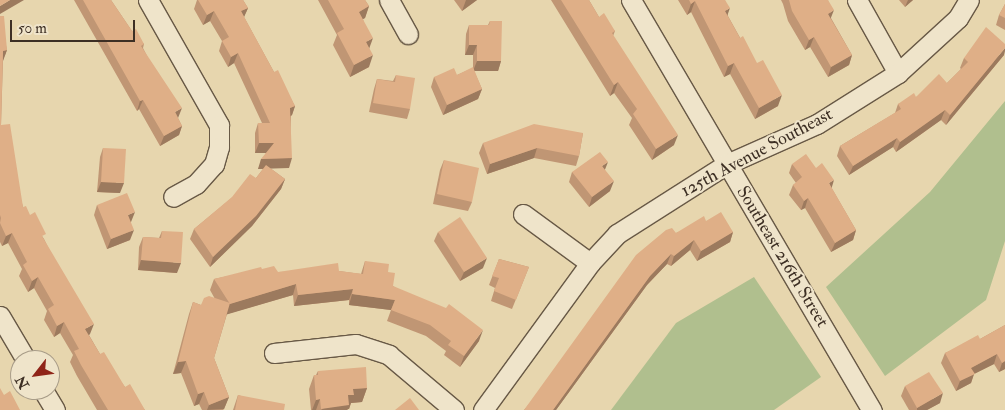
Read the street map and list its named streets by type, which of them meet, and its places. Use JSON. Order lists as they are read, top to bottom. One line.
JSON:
{"streets":{"street":["125th Avenue Southeast","Southeast 216th Street"]},"crossings":[["125th Avenue Southeast","Southeast 216th Street"]],"scale_bar":"50 m","north":"bottom left"}
